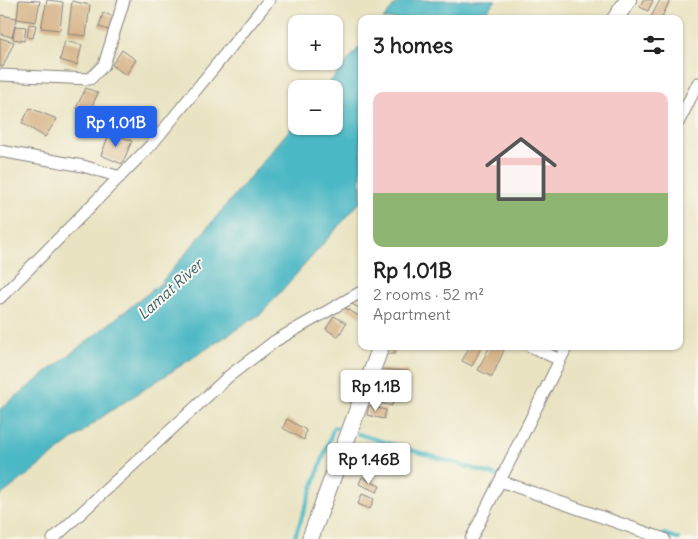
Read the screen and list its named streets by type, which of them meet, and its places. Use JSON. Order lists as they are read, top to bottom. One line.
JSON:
{"water":["Lamat River"],"page":{"map_buttons":["+","−"],"heading":"3 homes","list":[{"name":"Rp 1.01B","note":"2 rooms · 52 m² · Apartment"}],"price":["Rp 1.01B","Rp 1.1B","Rp 1.46B"]}}
